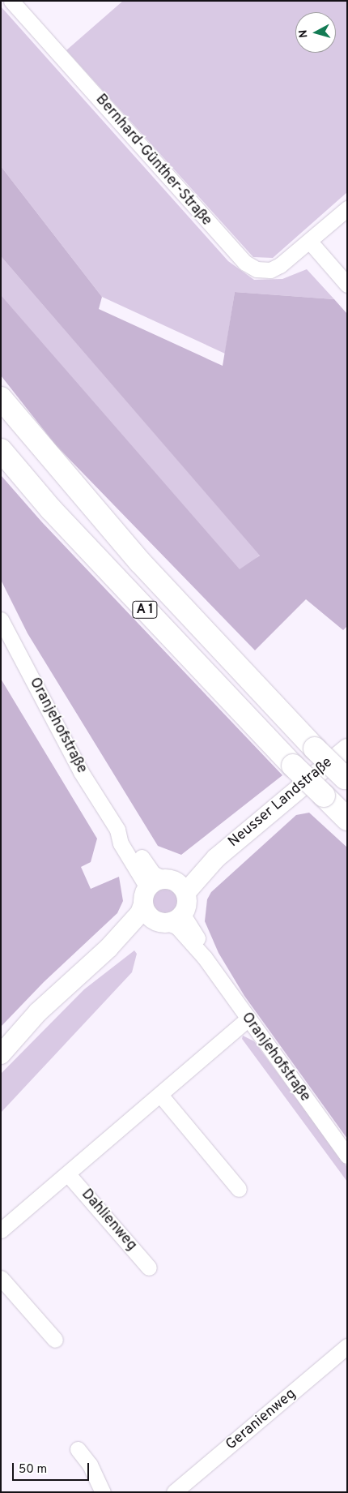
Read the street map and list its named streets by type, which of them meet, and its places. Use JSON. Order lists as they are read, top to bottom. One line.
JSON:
{"streets":{"highway":["A 1"],"main road":["Neusser Landstraße"],"street":["Bernhard-Günther-Straße","Oranjehofstraße","Dahlienweg","Geranienweg"]},"crossings":[["Oranjehofstraße","Neusser Landstraße"]],"scale_bar":"50 m","north":"left"}
